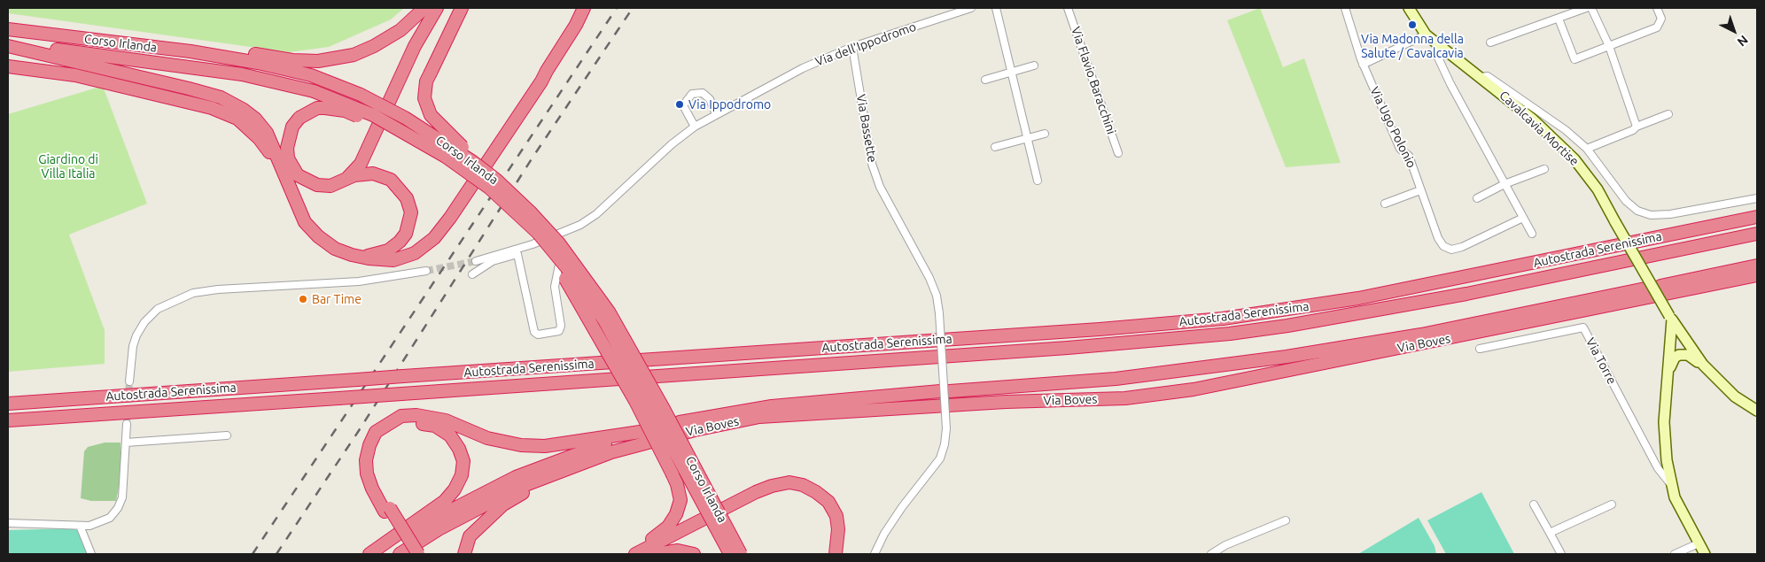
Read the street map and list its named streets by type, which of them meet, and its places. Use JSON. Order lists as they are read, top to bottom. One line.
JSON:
{"streets":{"highway":["Corso Irlanda","Autostrada Serenissima","Via Boves"],"street":["Via dell'Ippodromo","Via Flavio Baracchini","Via Ugo Polonio","Via Bassette","Cavalcavia Mortise","Via Torre"]},"crossings":[["Via dell'Ippodromo","Via Bassette"]],"parks":["Giardino di Villa Italia"],"places":["Via Madonna della Salute / Cavalcavia","Via Ippodromo","Bar Time"],"north":"bottom right"}
